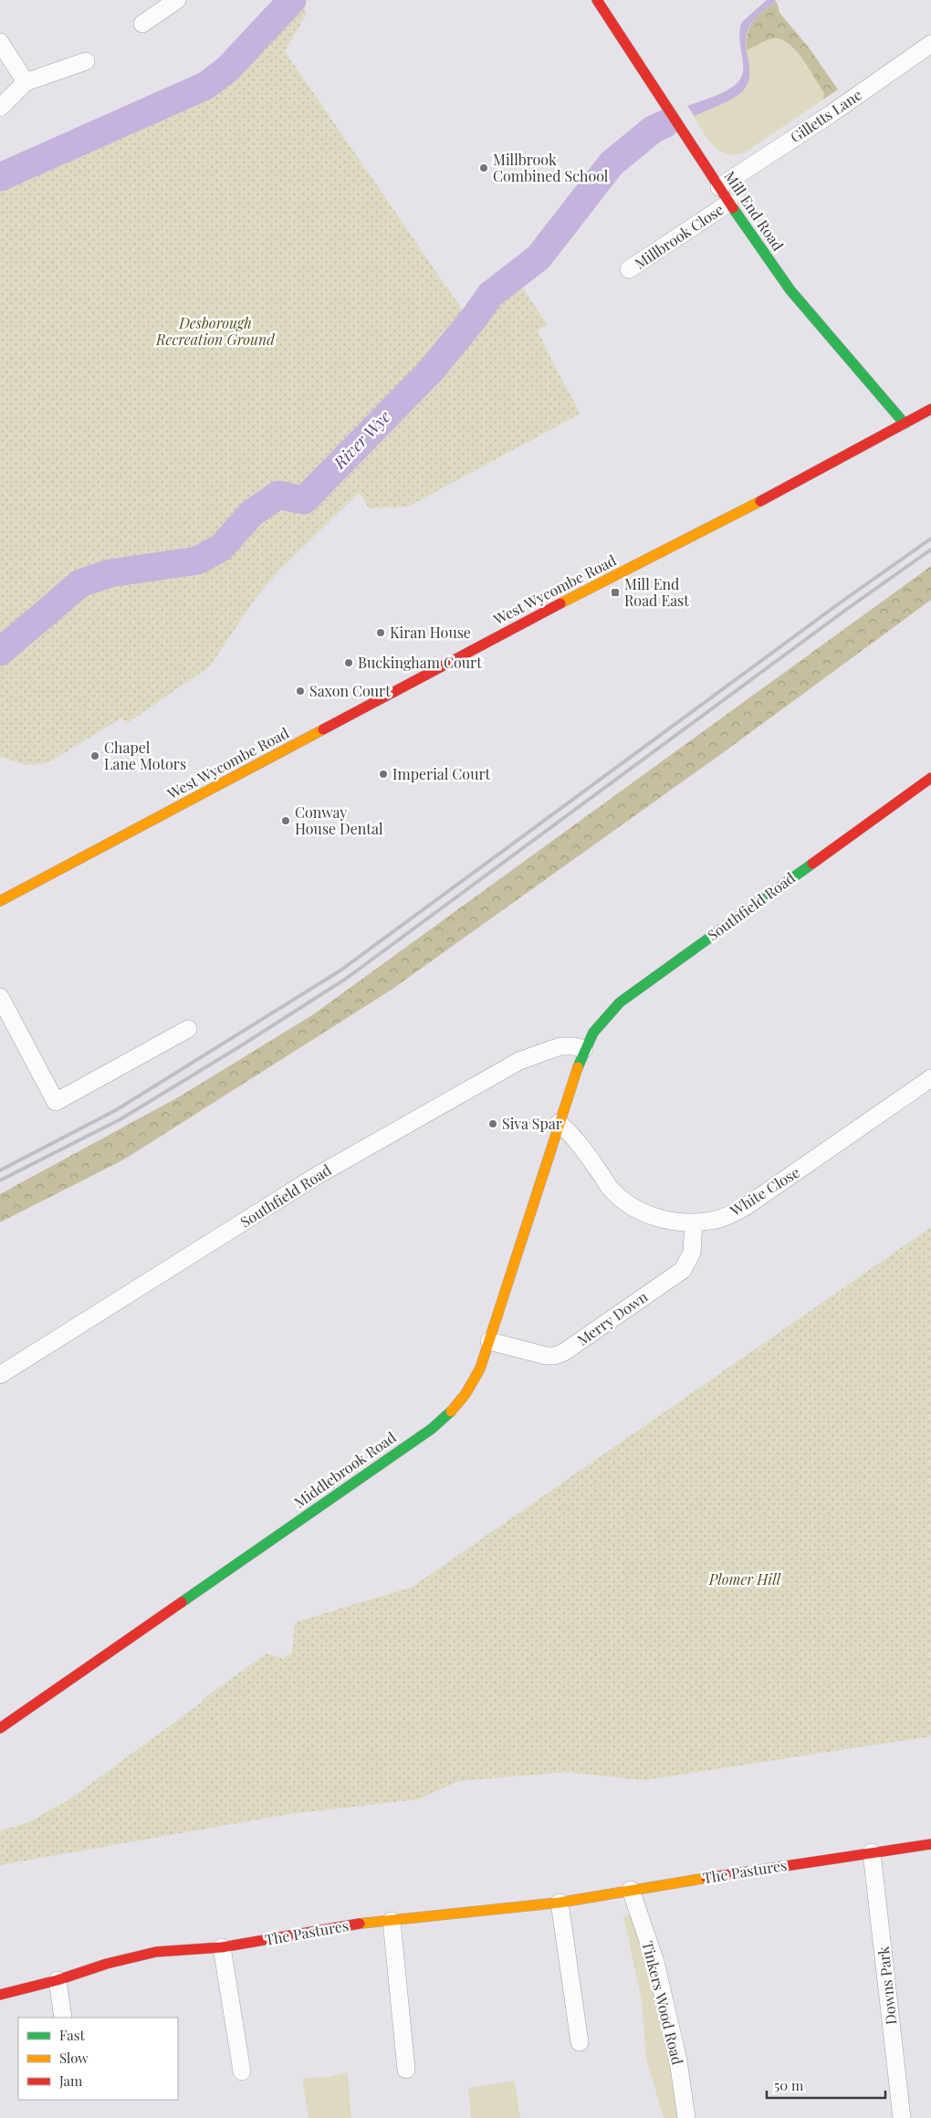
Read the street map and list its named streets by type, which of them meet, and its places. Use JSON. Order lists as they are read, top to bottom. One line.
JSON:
{"streets":{"street":["Gilletts Lane","Mill End Road","Millbrook Close","West Wycombe Road","Southfield Road","White Close","Merry Down","Middlebrook Road","The Pastures","Downs Park","Tinkers Wood Road"]},"crossings":[["Gilletts Lane","Mill End Road"],["Mill End Road","Millbrook Close"],["Mill End Road","West Wycombe Road"],["Southfield Road","White Close"],["Southfield Road","Middlebrook Road"],["White Close","Merry Down"],["White Close","Middlebrook Road"],["Merry Down","Middlebrook Road"],["The Pastures","Downs Park"],["The Pastures","Tinkers Wood Road"]],"water":["River Wye"],"parks":["Desborough Recreation Ground","Plomer Hill"],"places":{"other":["Millbrook Combined School","Kiran House","Buckingham Court","Saxon Court","Chapel Lane Motors","Imperial Court","Conway House Dental","Siva Spar"],"transit":["Mill End Road East"]},"legend":["Fast","Slow","Jam"],"scale_bar":"50 m"}
